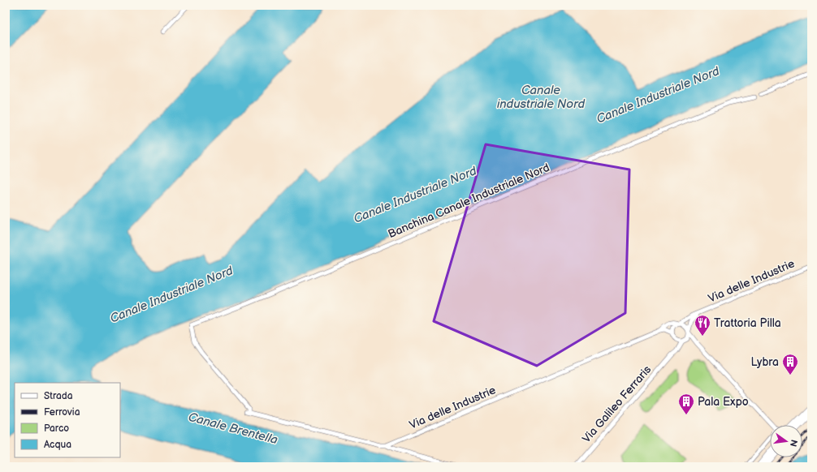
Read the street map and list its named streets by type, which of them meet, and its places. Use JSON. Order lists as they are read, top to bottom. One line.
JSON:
{"streets":{"street":["Banchina Canale Industriale Nord","Via delle Industrie","Via Galileo Ferraris"]},"crossings":[["Banchina Canale Industriale Nord","Via delle Industrie"],["Via delle Industrie","Via Galileo Ferraris"]],"water":["Canale industriale Nord","Canale Industriale Nord","Canale Brentella"],"places":{"restaurant":["Trattoria Pilla"],"building":["Lybra","Pala Expo"]},"legend":["Strada","Ferrovia","Parco","Acqua"],"north":"right"}
